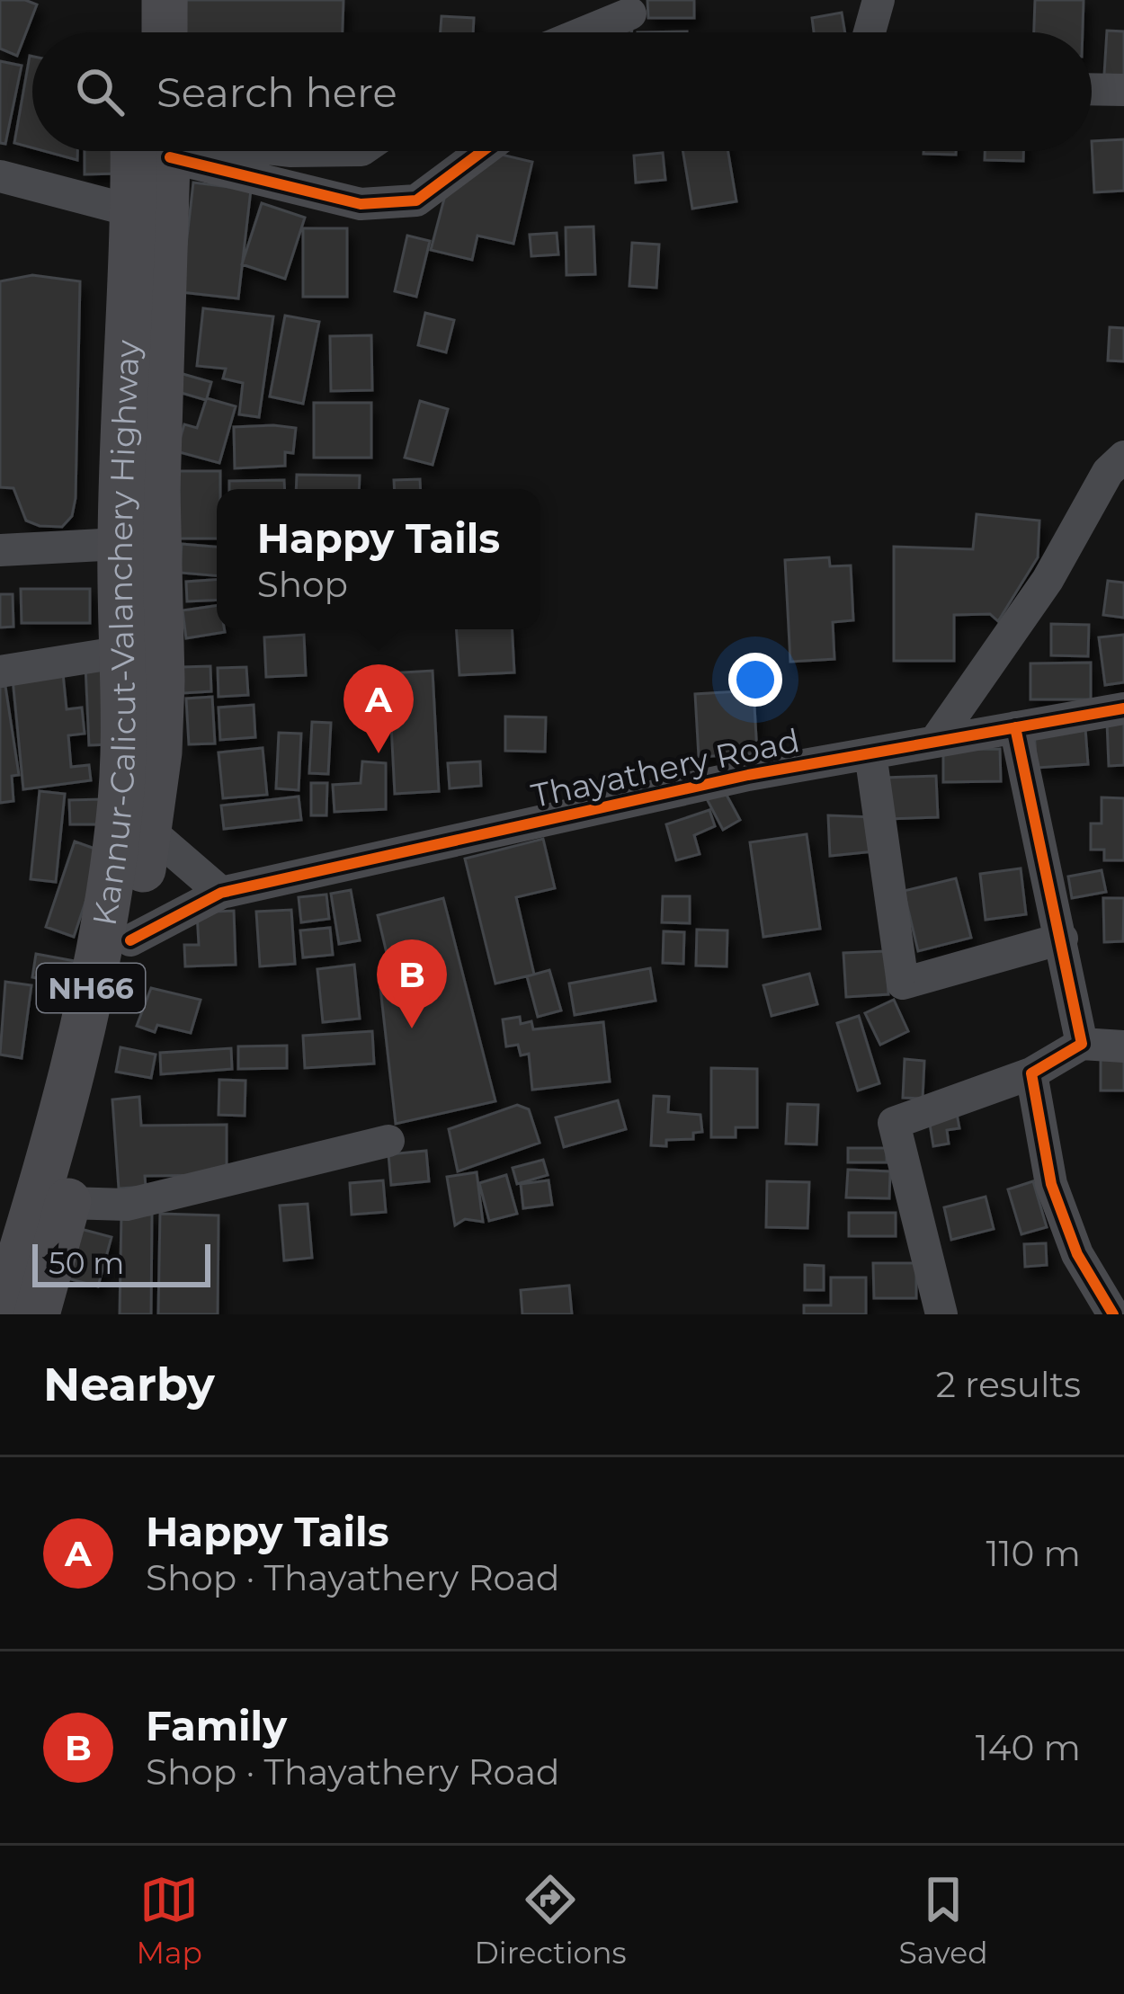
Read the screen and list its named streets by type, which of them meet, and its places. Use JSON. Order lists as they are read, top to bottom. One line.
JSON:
{"streets":{"highway":["Kannur-Calicut-Valanchery Highway","NH66"],"street":["Thayathery Road"]},"crossings":[["Kannur-Calicut-Valanchery Highway","Thayathery Road"]],"scale_bar":"50 m","page":{"search":"Search here","popup":["Happy Tails","Shop"],"pins":["A","B"],"scale":"50 m","heading":["Nearby","2 results"],"list":[{"mark":"A","name":"Happy Tails","note":"Shop · Thayathery Road","value":"110 m"},{"mark":"B","name":"Family","note":"Shop · Thayathery Road","value":"140 m"}],"nav":["Map","Directions","Saved"]}}
